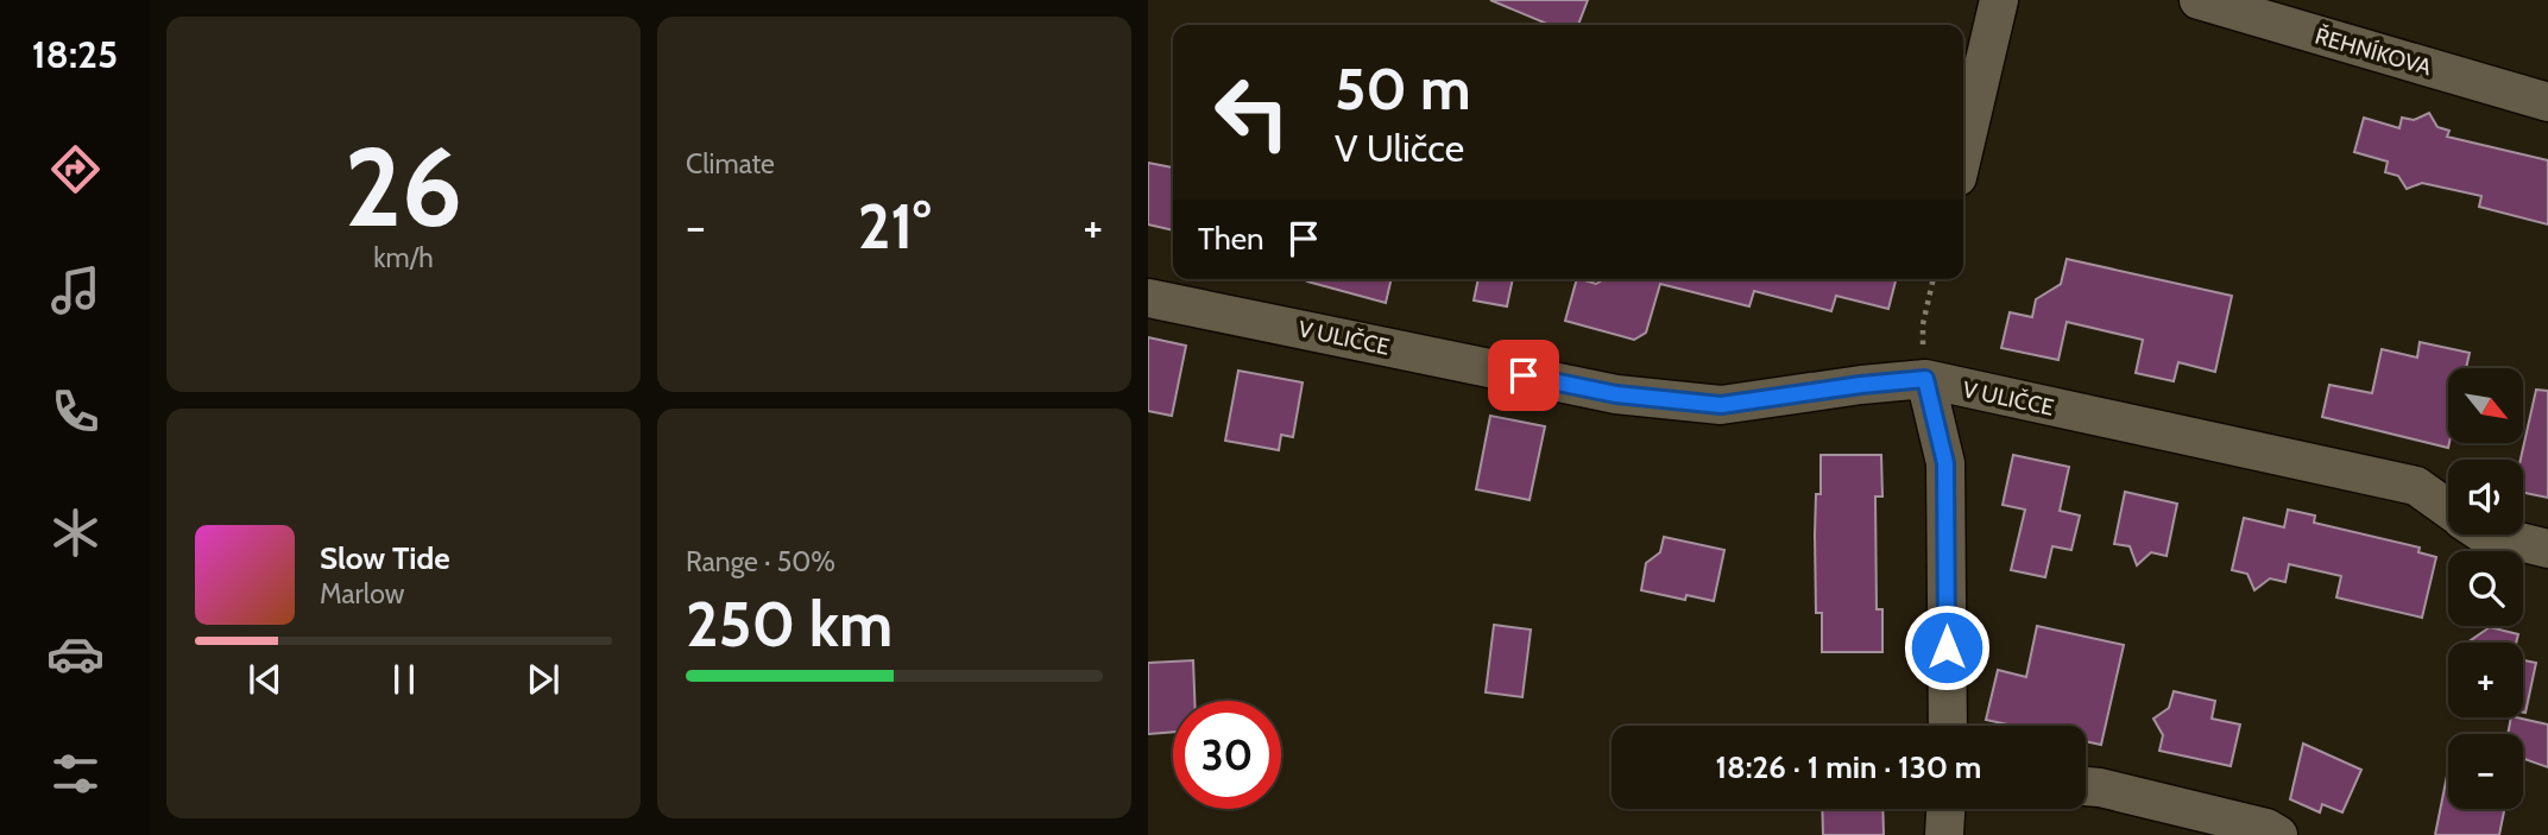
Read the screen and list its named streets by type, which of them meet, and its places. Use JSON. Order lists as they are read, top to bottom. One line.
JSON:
{"streets":{"street":["ŘEHNÍKOVA","V ULIČCE"]},"north":"bottom right","page":{"tabs":"18:25","tile":[["26","km/h"],"Climate",["Range · 50%","250 km"]],"turn":["50 m","V Uličce"],"heat":["−","21°","+"],"then":"Then","map_buttons":["+","−"],"song":["Slow Tide","Marlow"],"limit":"30","trip":"18:26 · 1 min · 130 m"}}
